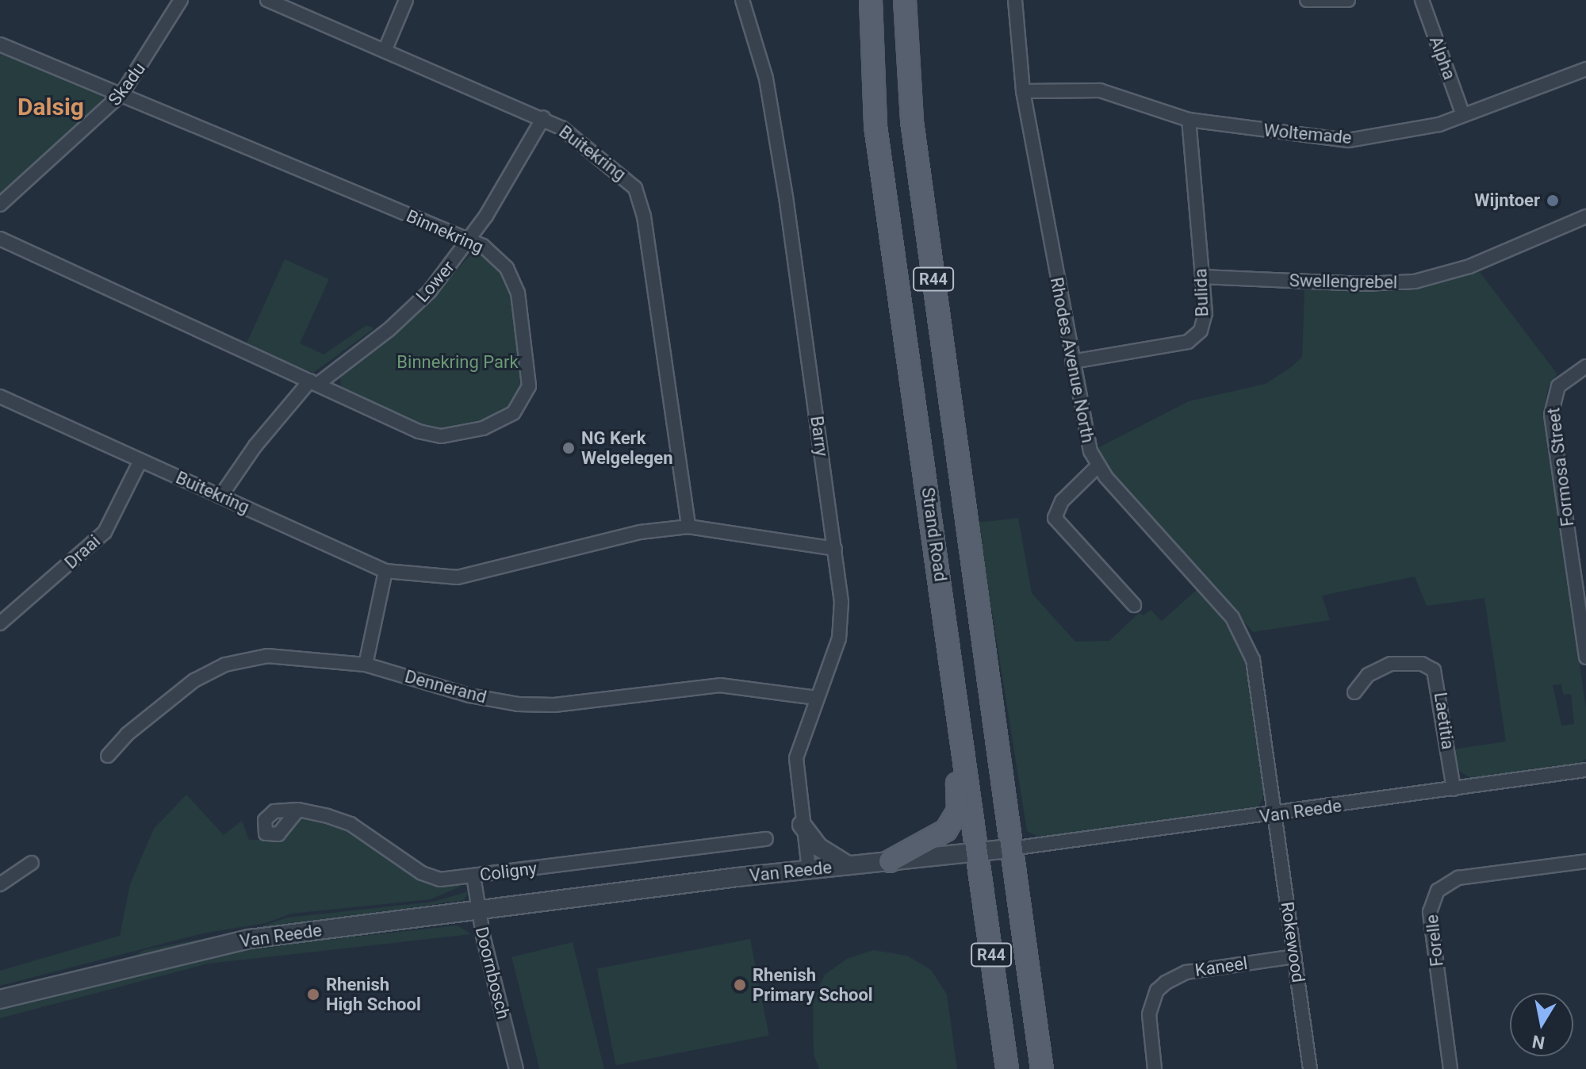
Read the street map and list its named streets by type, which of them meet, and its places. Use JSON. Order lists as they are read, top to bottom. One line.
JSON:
{"streets":{"main road":["R44","Strand Road"],"street":["Alpha","Skadu","Woltemade","Buitekring","Binnekring","Lower","Swellengrebel","Bulida","Rhodes Avenue North","Barry","Formosa Street","Draai","Dennerand","Laetitia","Van Reede","Coligny","Forelle","Rokewood","Kaneel","Doornbosch"]},"crossings":[["Alpha","Woltemade"],["Skadu","Binnekring"],["Woltemade","Bulida"],["Woltemade","Rhodes Avenue North"],["Buitekring","Lower"],["Buitekring","Barry"],["Buitekring","Draai"],["Binnekring","Lower"],["Swellengrebel","Bulida"],["Bulida","Rhodes Avenue North"],["Rhodes Avenue North","Van Reede"],["Rhodes Avenue North","Rokewood"],["Barry","Dennerand"],["Barry","Van Reede"],["Strand Road","Van Reede"],["Laetitia","Van Reede"],["Van Reede","Rokewood"],["Van Reede","Doornbosch"],["Coligny","Doornbosch"],["Rokewood","Kaneel"]],"districts":["Dalsig"],"parks":["Binnekring Park"],"places":["Wijntoer","NG Kerk Welgelegen","Rhenish Primary School","Rhenish High School"],"north":"bottom"}
